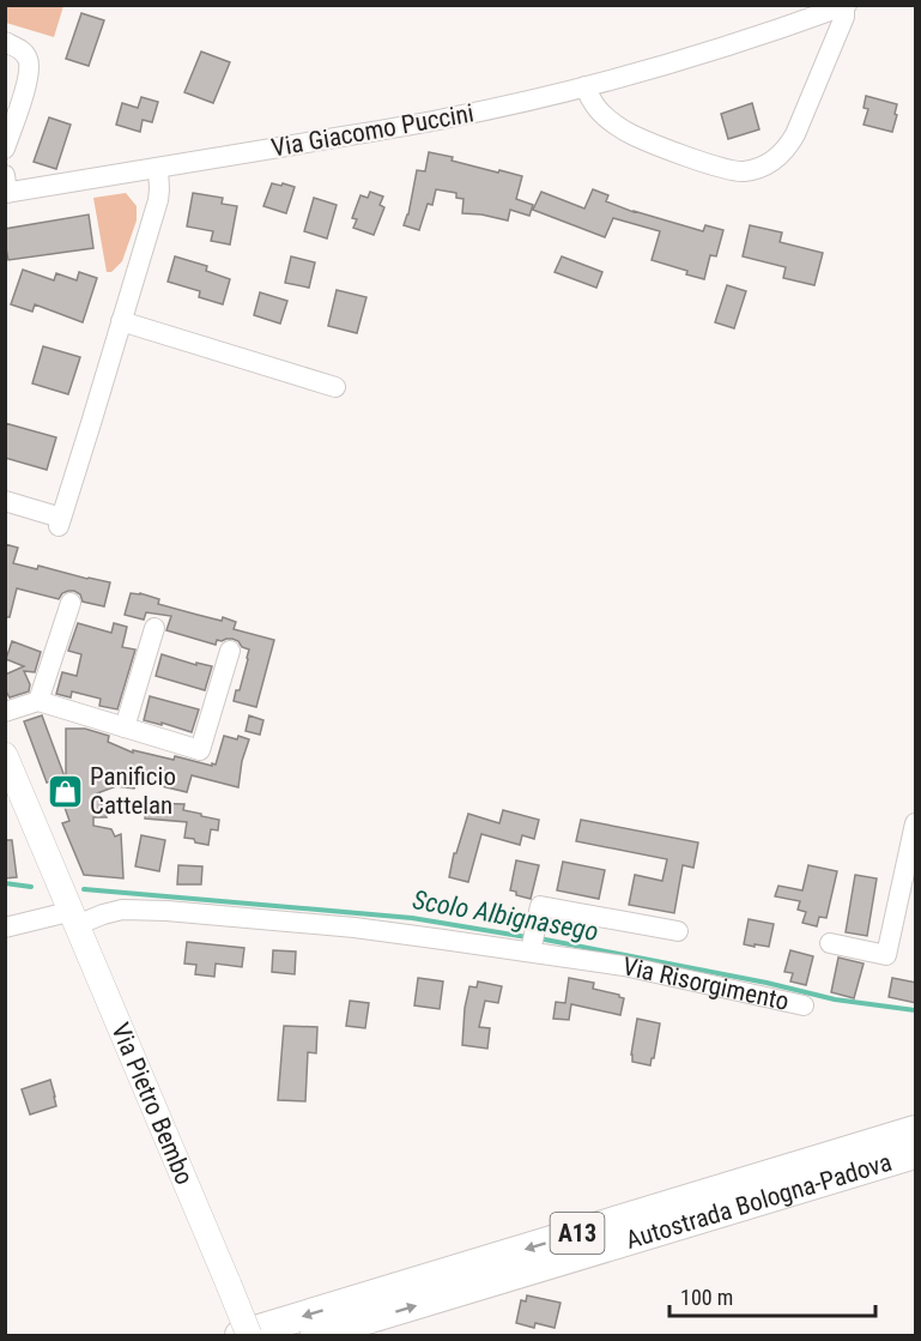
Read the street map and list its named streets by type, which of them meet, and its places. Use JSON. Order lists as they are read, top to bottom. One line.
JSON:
{"streets":{"highway":["Autostrada Bologna-Padova","A13"],"main road":["Via Pietro Bembo"],"street":["Via Giacomo Puccini","Via Risorgimento"]},"crossings":[["Via Risorgimento","Via Pietro Bembo"]],"water":["Scolo Albignasego"],"places":{"shop":["Panificio Cattelan"]},"scale_bar":"100 m"}
